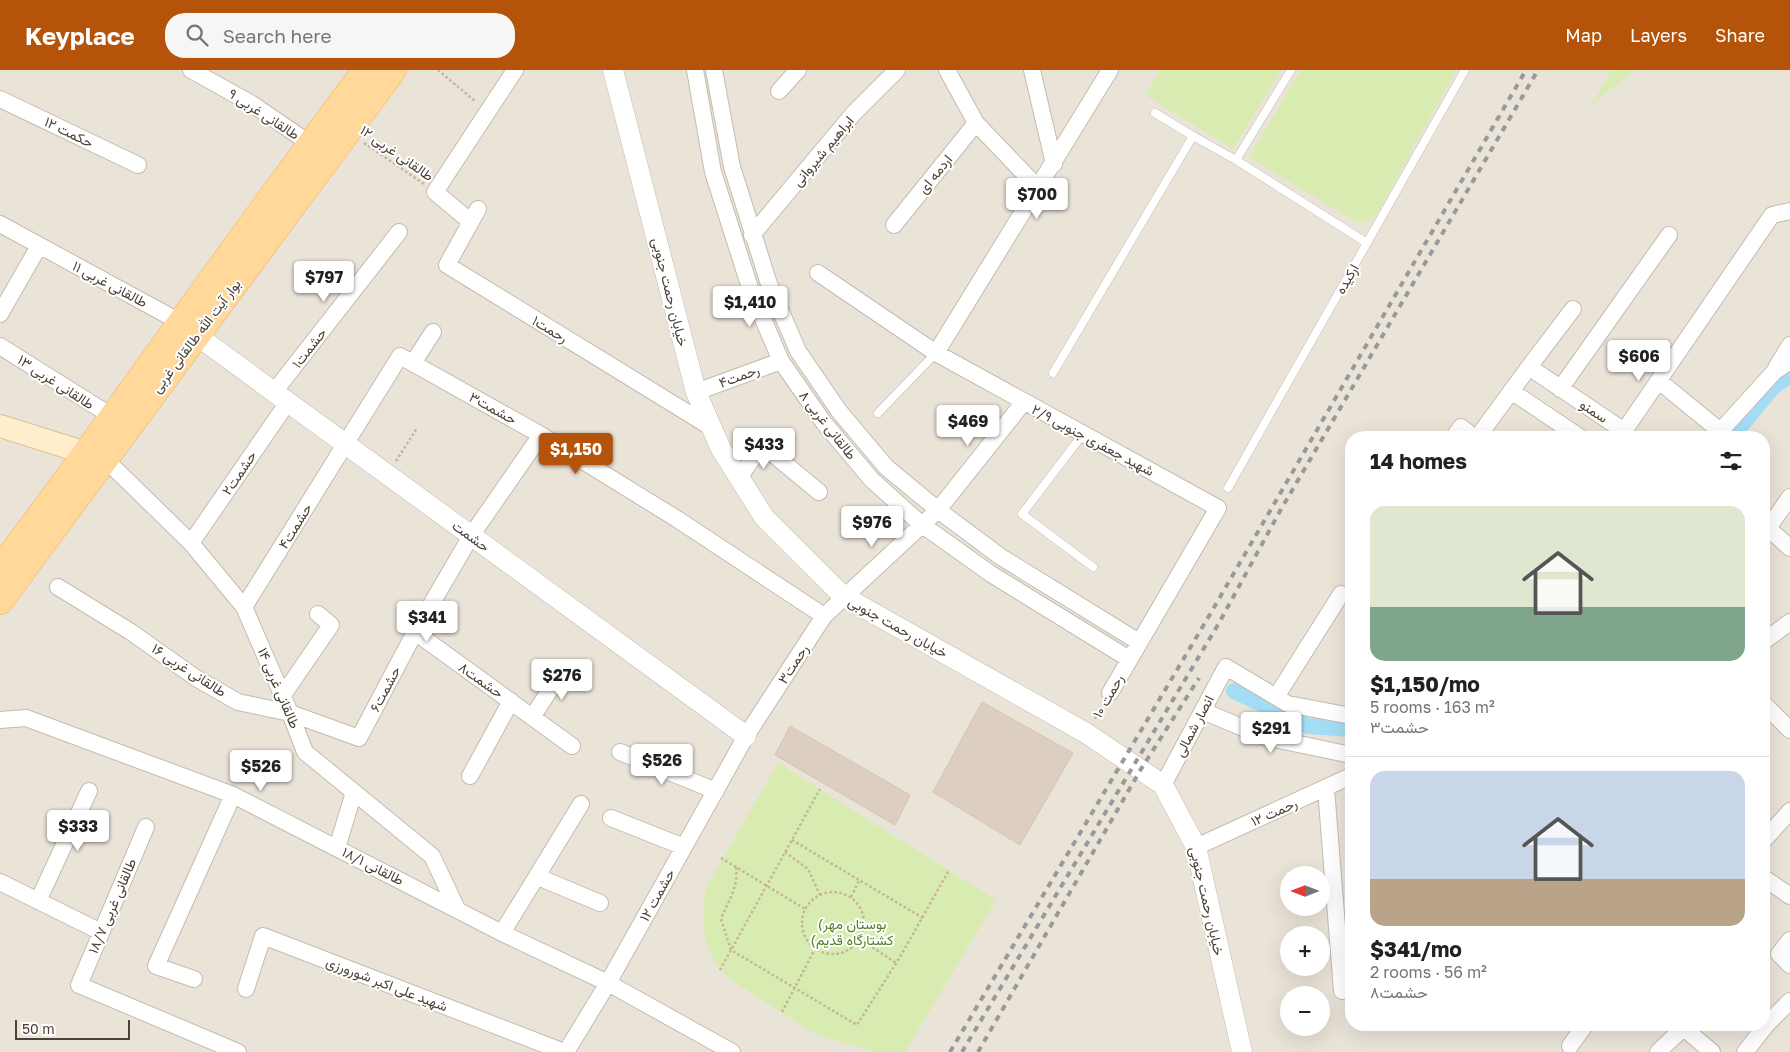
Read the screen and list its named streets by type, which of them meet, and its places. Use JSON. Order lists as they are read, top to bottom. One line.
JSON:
{"streets":{"main road":["بوار آیت الله طالقانی غربی"],"street":["طالقانی غربی ۹","حکمت ۱۲","ابراهیم شیروانی","اردمه ای","طالقانی غربی ۱۱","خیابان رحمت جنوبی","رحمت۱","حشمت۱","رحمت۴","طالقانی غربی ۱۳","حشمت۳","سمنو","طالقانی غربی ۸","شهید جعفری جنوبی ۲/۹","حشمت۲","حشمت۴","حشمت","رحمت۳","طالقانی غربی ۱۶","حشمت۸","طالقانی غربی ۱۴","حشمت۶","رحمت ۱۰","انصار شمالی","رحمت ۱۲","طالقانی ۱۸/۱","حشمت ۱۲","طالقانی غربی ۱۸/۷","شهید علی اکبر شورورزی"],"lane":["ارکیده"],"path":["طالقانی غربی ۱۲"]},"crossings":[["طالقانی غربی ۹","بوار آیت الله طالقانی غربی"],["ابراهیم شیروانی","طالقانی غربی ۸"],["طالقانی غربی ۱۲","رحمت۱"],["طالقانی غربی ۱۲","بوار آیت الله طالقانی غربی"],["طالقانی غربی ۱۱","بوار آیت الله طالقانی غربی"],["طالقانی غربی ۱۱","حشمت"],["خیابان رحمت جنوبی","رحمت۱"],["خیابان رحمت جنوبی","رحمت۴"],["خیابان رحمت جنوبی","رحمت۳"],["خیابان رحمت جنوبی","رحمت ۱۰"],["خیابان رحمت جنوبی","انصار شمالی"],["خیابان رحمت جنوبی","رحمت ۱۲"],["بوار آیت الله طالقانی غربی","طالقانی غربی ۱۳"],["بوار آیت الله طالقانی غربی","حشمت"],["بوار آیت الله طالقانی غربی","طالقانی غربی ۱۴"],["حشمت۱","حشمت۲"],["حشمت۱","حشمت"],["رحمت۴","طالقانی غربی ۸"],["حشمت۳","حشمت۴"],["حشمت۳","حشمت"],["حشمت۳","رحمت۳"],["حشمت۳","حشمت۶"],["طالقانی غربی ۸","رحمت۳"],["طالقانی غربی ۸","رحمت ۱۰"],["شهید جعفری جنوبی ۲/۹","رحمت۳"],["شهید جعفری جنوبی ۲/۹","رحمت ۱۰"],["حشمت۲","حشمت"],["حشمت۲","طالقانی غربی ۱۴"],["حشمت۴","حشمت"],["حشمت۴","طالقانی غربی ۱۴"],["حشمت","رحمت۳"],["حشمت","حشمت۶"],["حشمت","حشمت ۱۲"],["رحمت۳","حشمت ۱۲"],["طالقانی غربی ۱۶","طالقانی غربی ۱۴"],["طالقانی غربی ۱۶","حشمت۶"],["حشمت۸","حشمت۶"],["طالقانی غربی ۱۴","طالقانی ۱۸/۱"],["طالقانی ۱۸/۱","حشمت ۱۲"],["حشمت ۱۲","شهید علی اکبر شورورزی"]],"parks":["(بوستان مهر (کشتارگاه قدیم"],"scale_bar":"50 m","north":"left","page":{"header":"Keyplace","search":"Search here","nav":["Map","Layers","Share"],"price":["$700","$797","$1,410","$606","$469","$433","$1,150","$976","$341","$276","$291","$526","$526","$333"],"heading":"14 homes","list":[{"name":"$1,150/mo","note":"5 rooms · 163 m² · حشمت۳"},{"name":"$341/mo","note":"2 rooms · 56 m² · حشمت۸"}],"map_buttons":["+","−"],"scale":"50 m"}}
